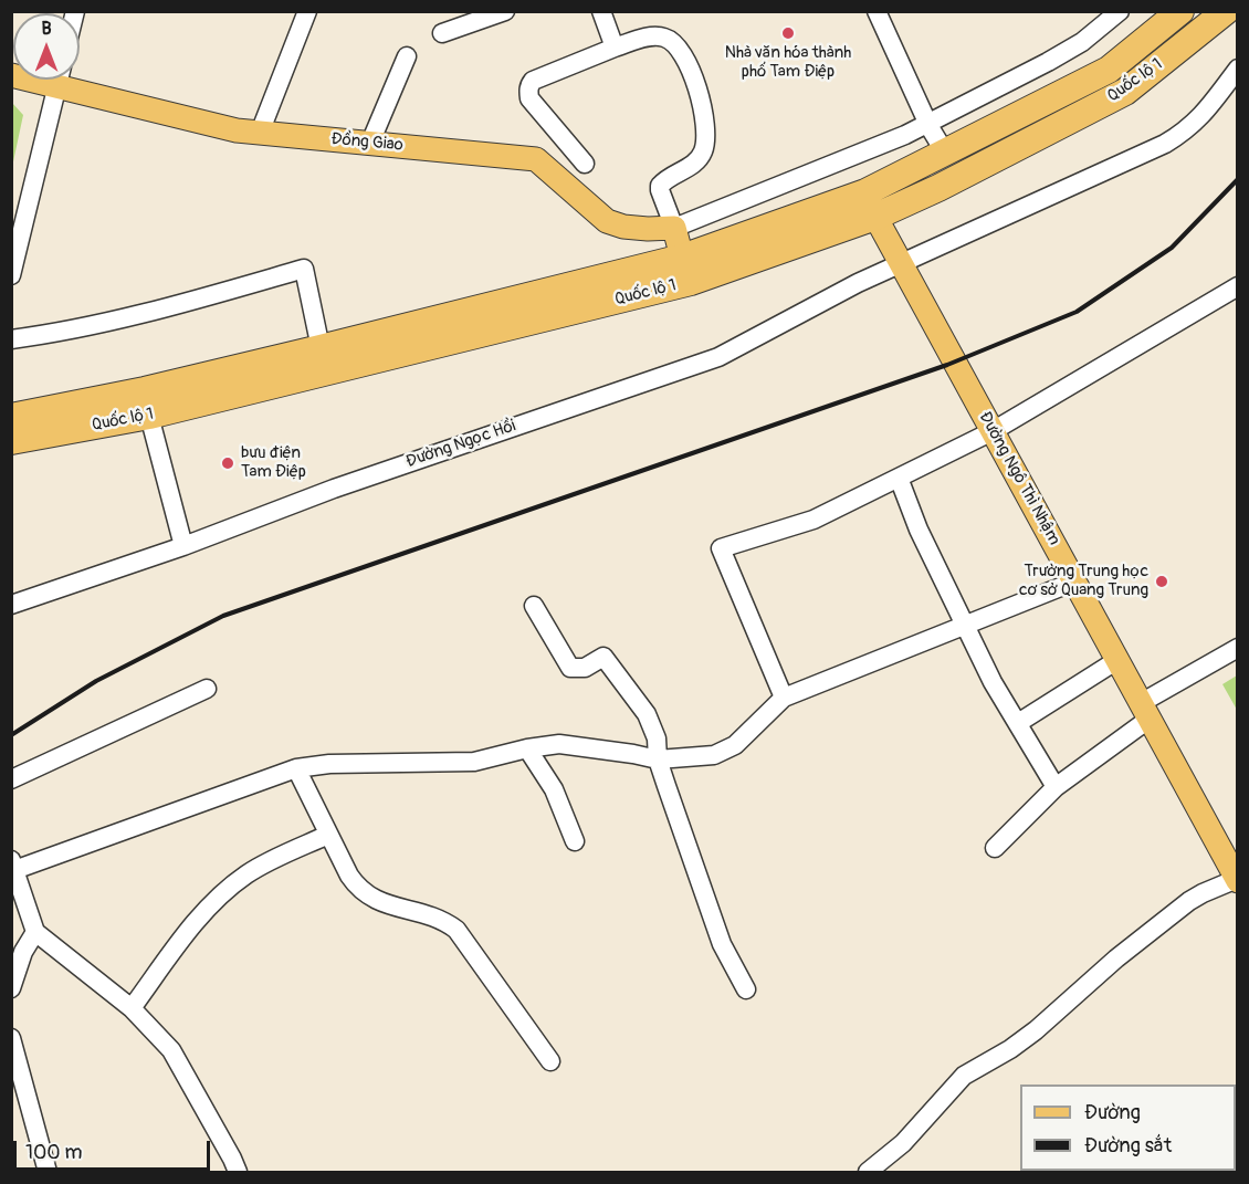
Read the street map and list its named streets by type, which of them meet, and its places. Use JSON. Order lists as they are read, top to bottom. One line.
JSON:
{"streets":{"highway":["Quốc lộ 1"],"main road":["Đồng Giao","Đường Ngô Thì Nhậm"],"street":["Đường Ngọc Hồi"]},"crossings":[["Quốc lộ 1","Đường Ngô Thì Nhậm"],["Đường Ngọc Hồi","Đường Ngô Thì Nhậm"]],"places":["Nhà văn hóa thành phố Tam Điệp","bưu điện Tam Điệp","Trường Trung học cơ sở Quang Trung"],"legend":["Đường","Đường sắt"],"scale_bar":"100 m","north":"top"}
